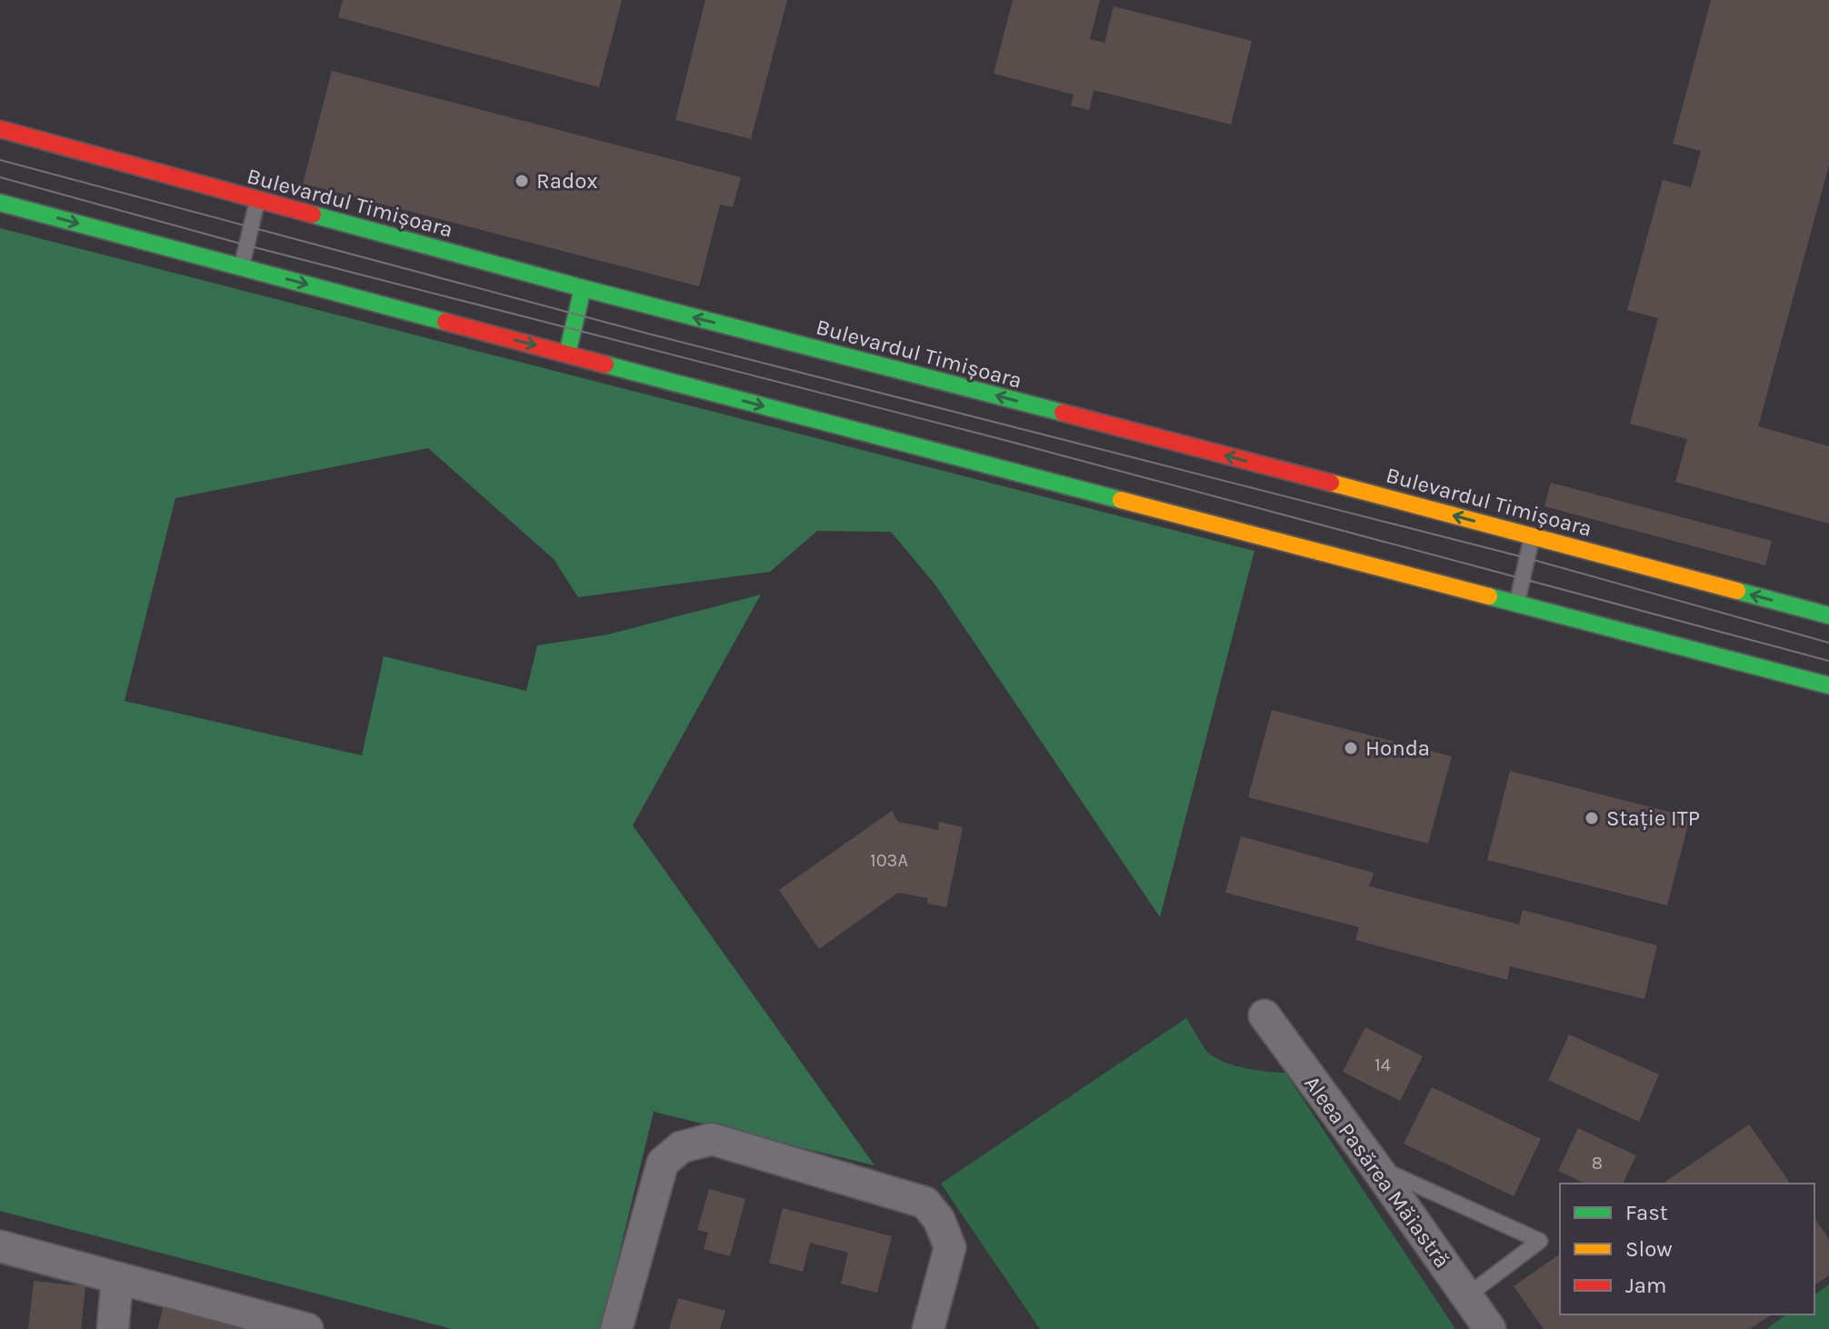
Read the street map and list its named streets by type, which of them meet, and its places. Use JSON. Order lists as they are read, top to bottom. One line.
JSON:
{"streets":{"main road":["Bulevardul Timișoara"],"street":["Aleea Pasărea Măiastră"]},"places":["Radox","Honda","Stație ITP"],"house_numbers":["103A","14","8"],"legend":["Fast","Slow","Jam"]}
